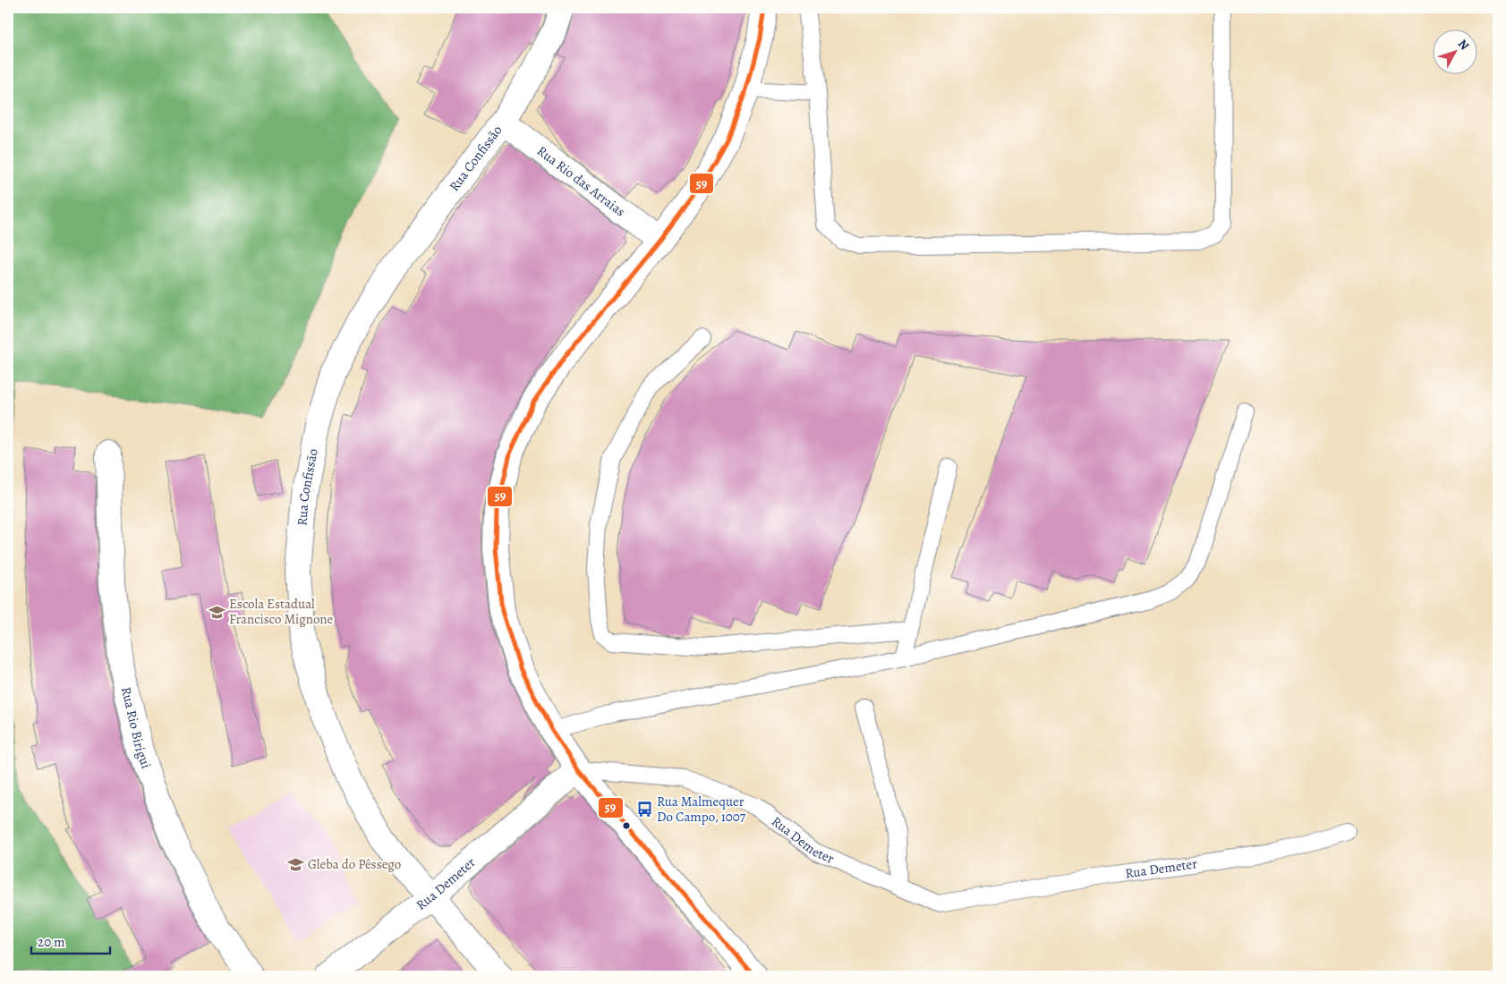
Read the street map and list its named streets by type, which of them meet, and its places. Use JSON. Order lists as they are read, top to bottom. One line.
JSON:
{"streets":{"street":["Rua Confissão","Rua Rio das Arraias","Rua Rio Birigui","Rua Demeter"]},"crossings":[["Rua Confissão","Rua Rio das Arraias"],["Rua Confissão","Rua Demeter"]],"places":{"school or university":["Escola Estadual Francisco Mignone","Gleba do Pêssego"],"bus stop":["Rua Malmequer Do Campo, 1007"]},"lines":["transit line 59"],"scale_bar":"20 m","north":"top right"}
